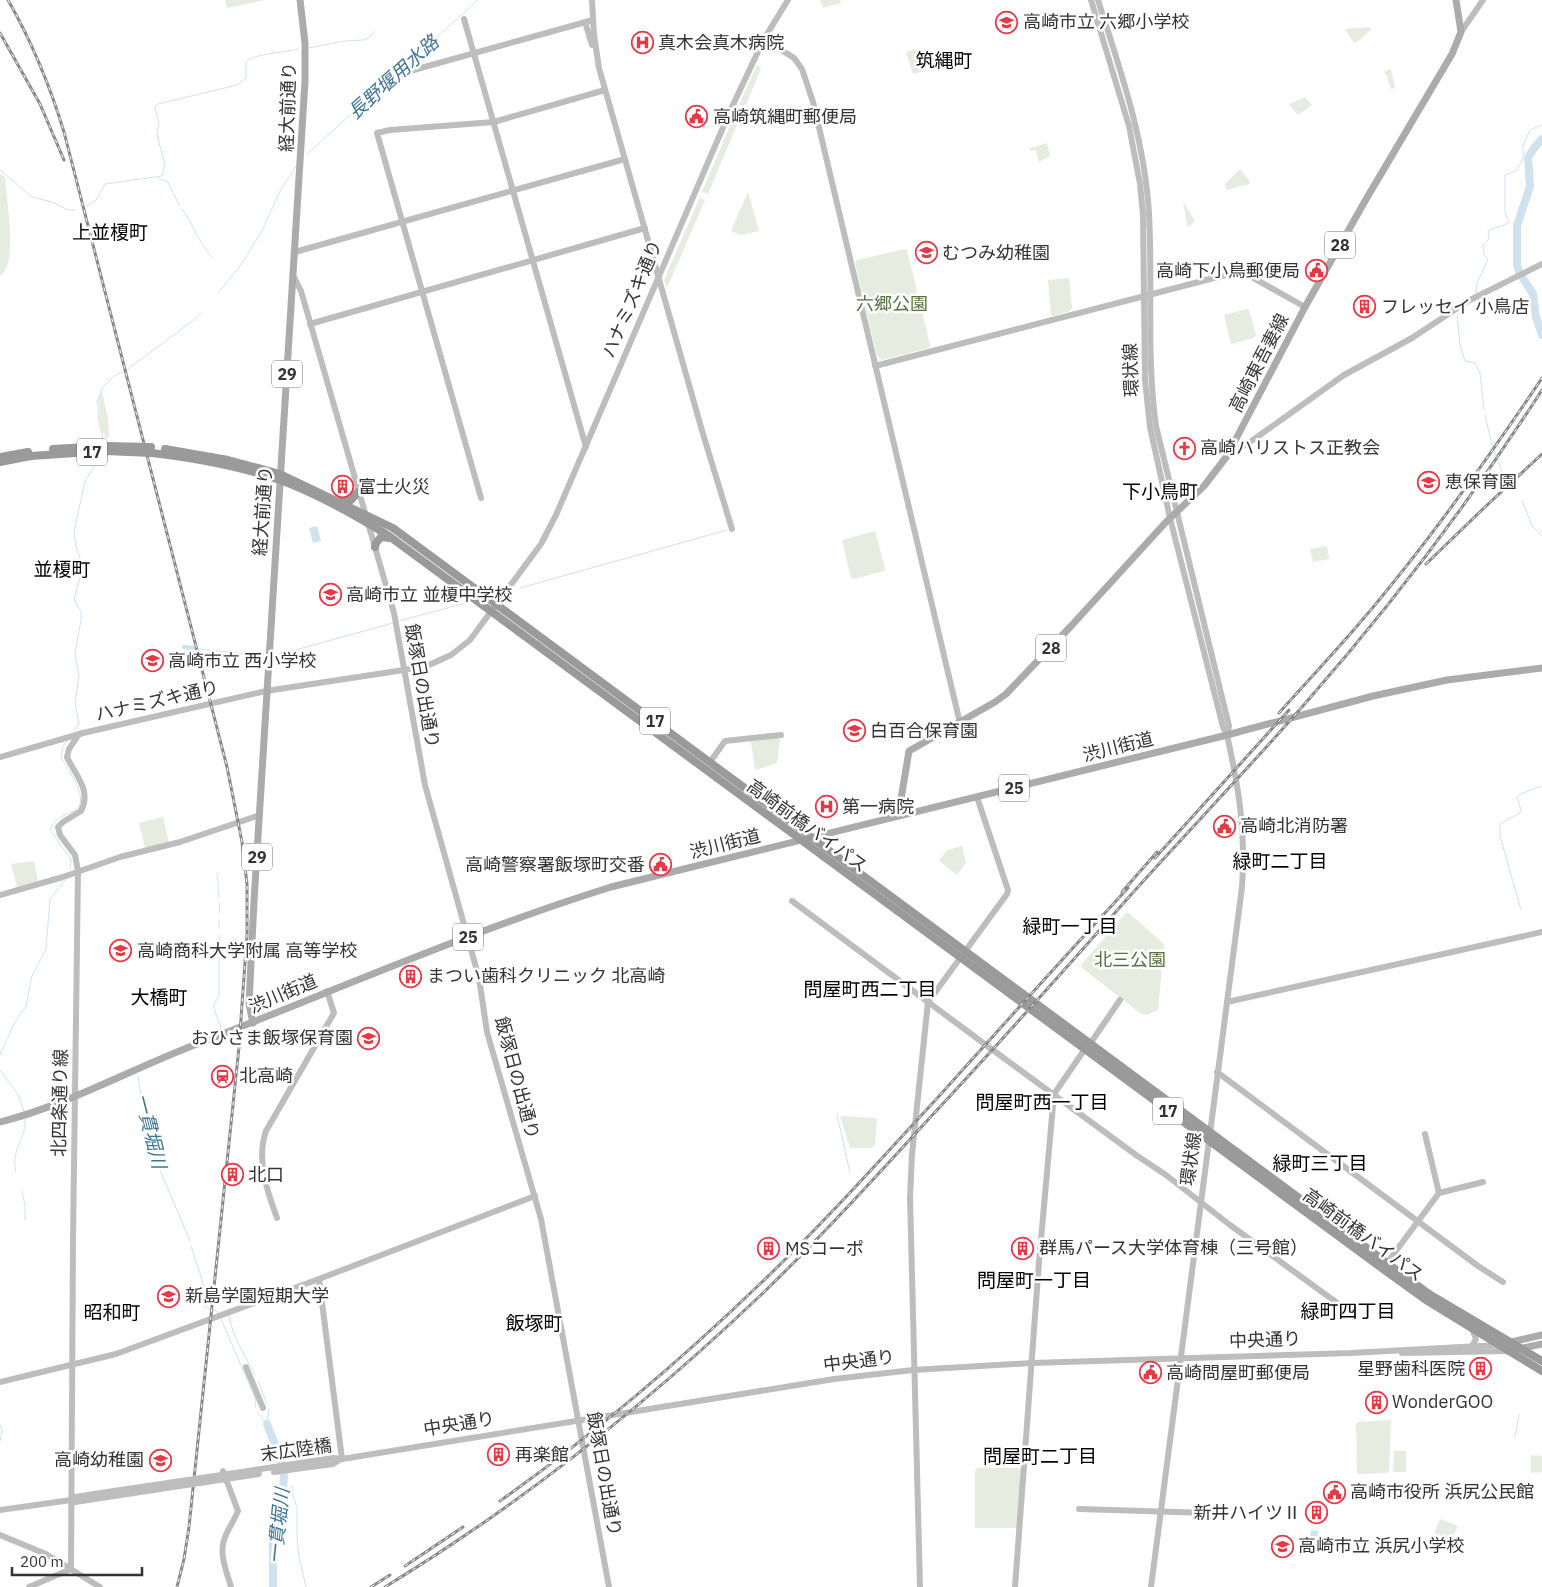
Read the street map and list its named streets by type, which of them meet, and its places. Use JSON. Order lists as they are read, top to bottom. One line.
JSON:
{"streets":{"highway":["17","高崎前橋バイパス"],"main road":["経大前通り","28","高崎東吾妻線","29","渋川街道","25"],"street":["ハナミズキ通り","環状線","飯塚日の出通り","北四条通り線","中央通り","末広陸橋"]},"crossings":[["経大前通り","ハナミズキ通り"],["経大前通り","飯塚日の出通り"],["経大前通り","渋川街道"],["経大前通り","高崎前橋バイパス"],["ハナミズキ通り","飯塚日の出通り"],["ハナミズキ通り","高崎前橋バイパス"],["ハナミズキ通り","北四条通り線"],["高崎東吾妻線","環状線"],["高崎東吾妻線","渋川街道"],["環状線","渋川街道"],["環状線","高崎前橋バイパス"],["環状線","中央通り"],["飯塚日の出通り","渋川街道"],["飯塚日の出通り","高崎前橋バイパス"],["飯塚日の出通り","中央通り"],["渋川街道","高崎前橋バイパス"],["渋川街道","北四条通り線"],["高崎前橋バイパス","中央通り"],["北四条通り線","末広陸橋"],["中央通り","末広陸橋"]],"districts":["筑縄町","上並榎町","下小鳥町","並榎町","緑町二丁目","緑町一丁目","問屋町西二丁目","大橋町","問屋町西一丁目","緑町三丁目","問屋町一丁目","緑町四丁目","昭和町","飯塚町","問屋町二丁目"],"water":["長野堰用水路","一貫堀川"],"parks":["六郷公園","北三公園"],"places":{"school or university":["高崎市立 六郷小学校","むつみ幼稚園","恵保育園","高崎市立 並榎中学校","高崎市立 西小学校","白百合保育園","高崎商科大学附属 高等学校","おひさま飯塚保育園","新島学園短期大学","高崎幼稚園","高崎市立 浜尻小学校"],"hospital":["真木会真木病院","第一病院"],"public building":["高崎筑縄町郵便局","高崎下小鳥郵便局","高崎北消防署","高崎警察署飯塚町交番","高崎問屋町郵便局","高崎市役所 浜尻公民館"],"building":["フレッセイ 小鳥店","富士火災","まつい歯科クリニック 北高崎","北口","群馬パース大学体育棟（三号館）","MSコーポ","星野歯科医院","WonderGOO","再楽館","新井ハイツⅡ"],"church":["高崎ハリストス正教会"],"station":["北高崎"]},"scale_bar":"200 m"}
